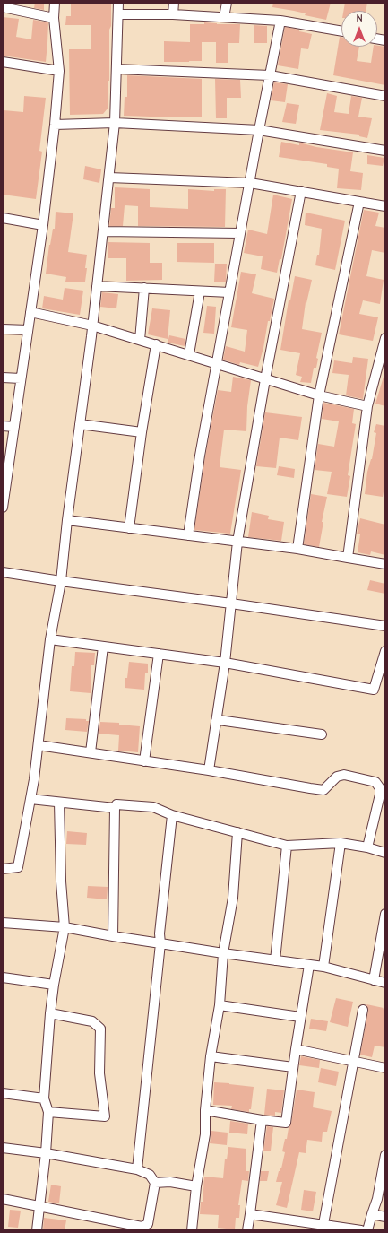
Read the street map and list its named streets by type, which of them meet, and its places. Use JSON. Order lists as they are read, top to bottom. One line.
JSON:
{"north":"top"}
